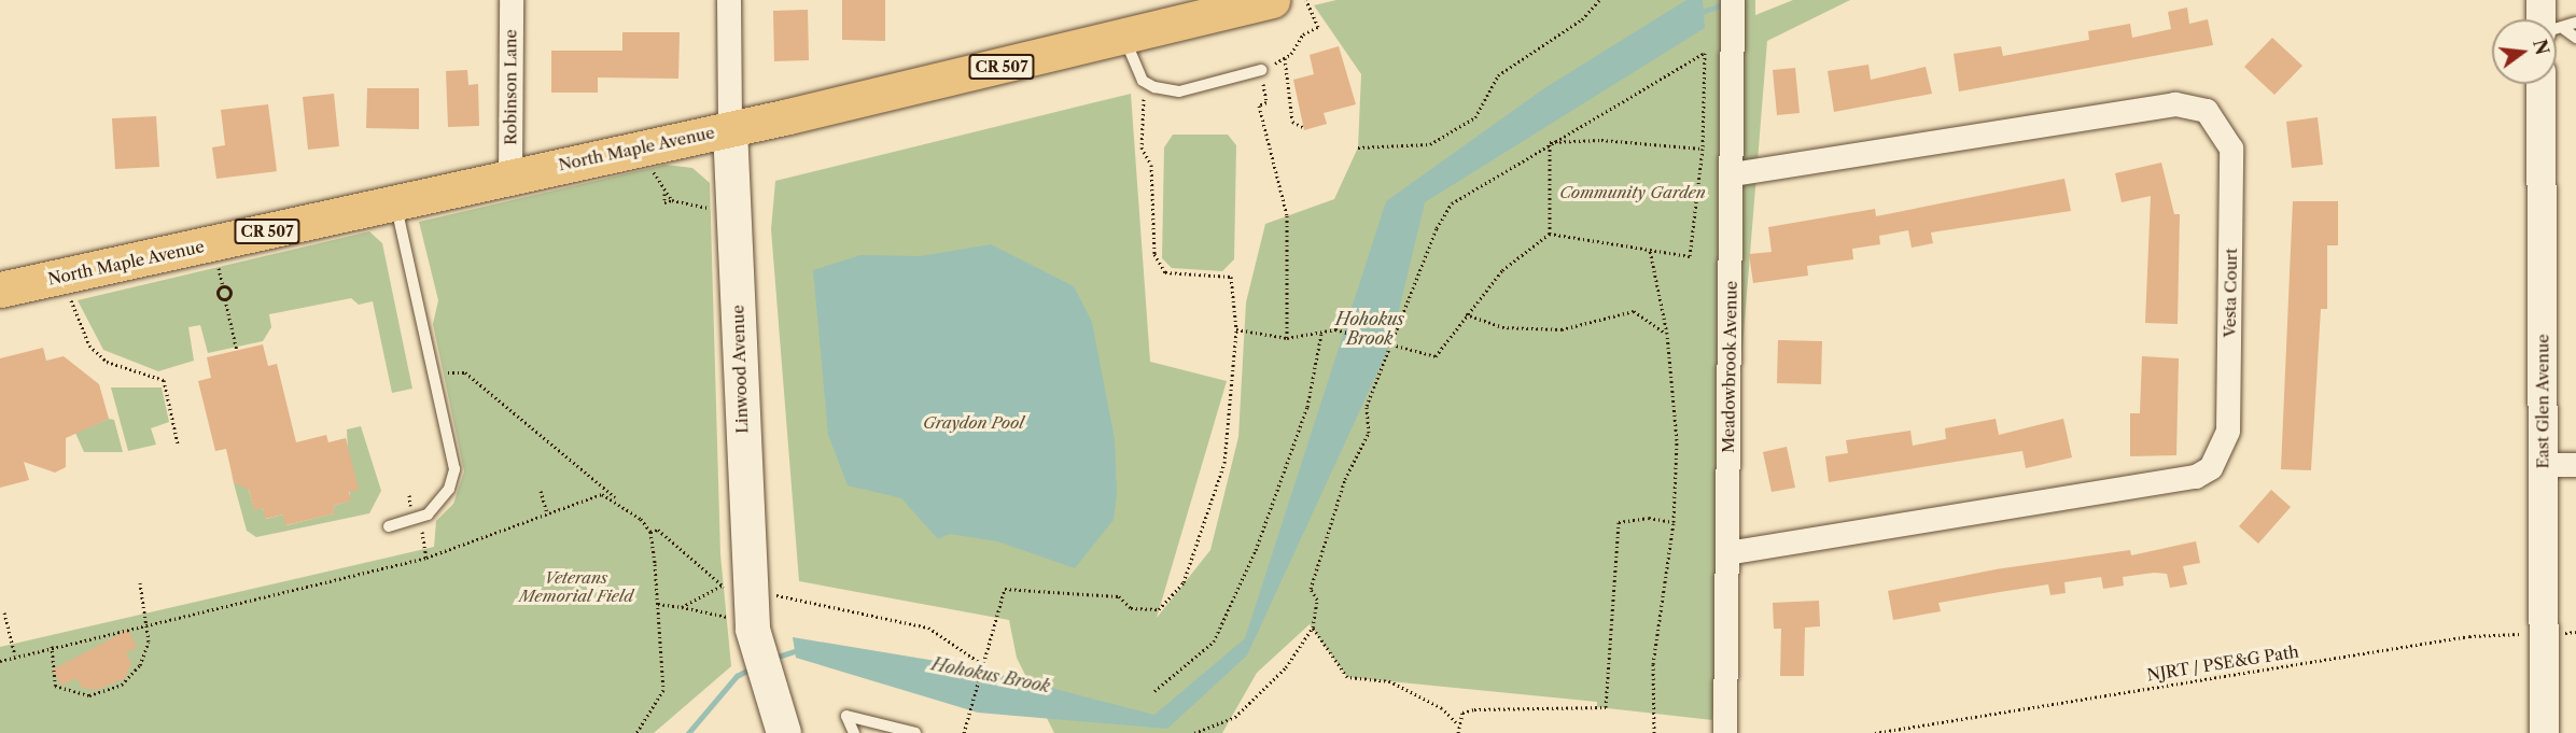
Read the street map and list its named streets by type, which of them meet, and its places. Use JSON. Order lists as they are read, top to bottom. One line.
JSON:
{"streets":{"main road":["CR 507","North Maple Avenue","Linwood Avenue"],"street":["Robinson Lane","Vesta Court","Meadowbrook Avenue","East Glen Avenue"],"path":["NJRT / PSE&G Path"]},"crossings":[["Robinson Lane","North Maple Avenue"],["North Maple Avenue","Linwood Avenue"],["Vesta Court","Meadowbrook Avenue"],["East Glen Avenue","NJRT / PSE&G Path"]],"water":["Hohokus Brook"],"parks":["Community Garden","Graydon Pool","Veterans Memorial Field"],"north":"right"}
